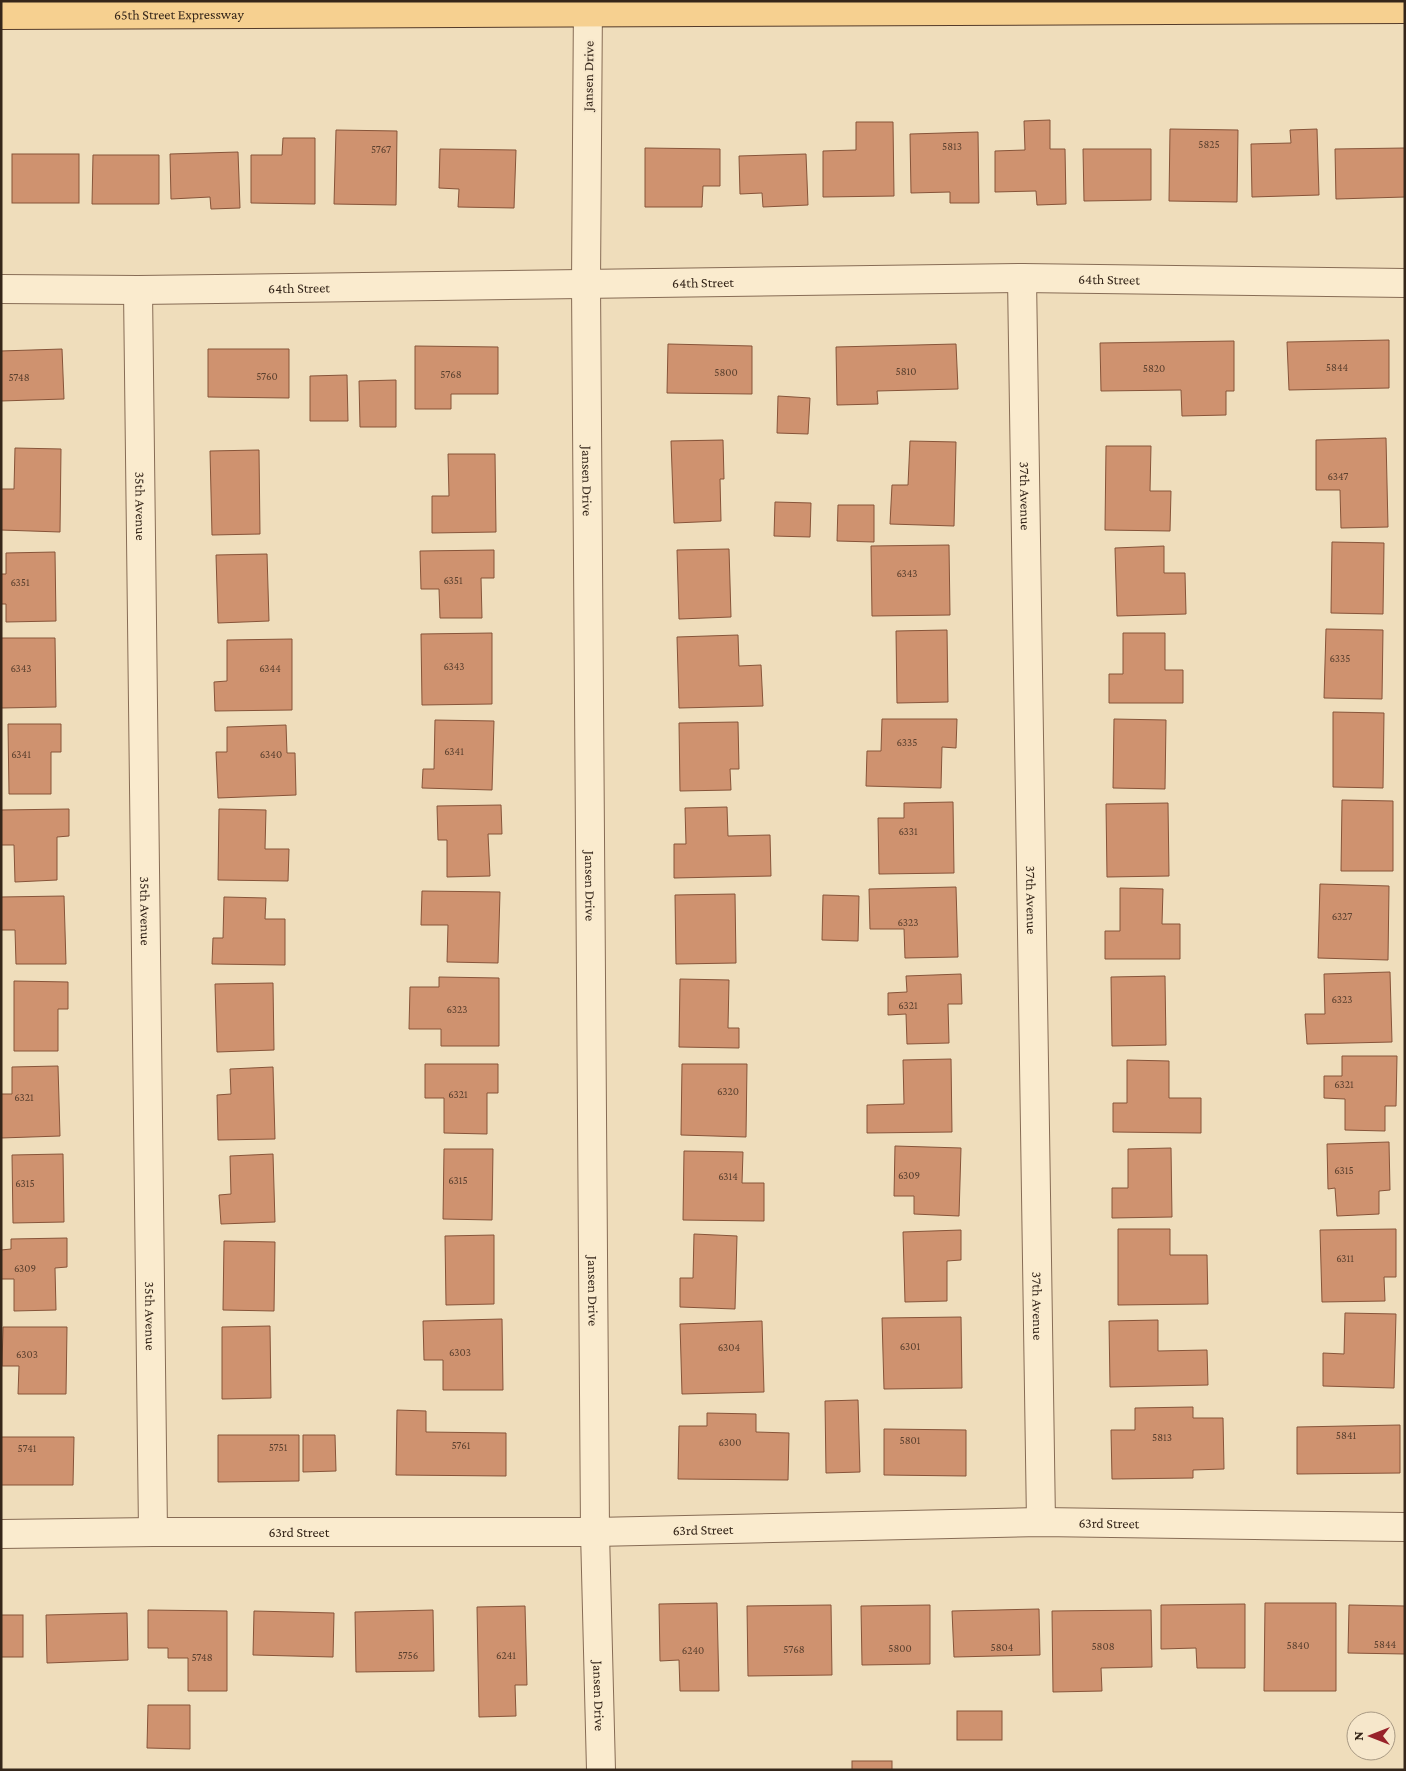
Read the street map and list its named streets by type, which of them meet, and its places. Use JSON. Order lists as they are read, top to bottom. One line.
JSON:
{"streets":{"main road":["65th Street Expressway"],"street":["Jansen Drive","64th Street","37th Avenue","35th Avenue","63rd Street"]},"crossings":[["65th Street Expressway","Jansen Drive"],["Jansen Drive","64th Street"],["Jansen Drive","63rd Street"],["64th Street","37th Avenue"],["64th Street","35th Avenue"],["37th Avenue","63rd Street"],["35th Avenue","63rd Street"]],"house_numbers":["5825","5813","5767","5844","5820","5810","5800","5768","5760","5748","6347","6343","6351","6351","6335","6343","6343","6344","6335","6341","6341","6340","6331","6327","6323","6323","6321","6323","6321","6320","6321","6321","6315","6309","6314","6315","6315","6311","6309","6301","6304","6303","6303","5841","5813","5801","6300","5761","5751","5741","5844","5840","5808","5804","5800","5768","6240","5756","6241","5748"],"north":"left"}
